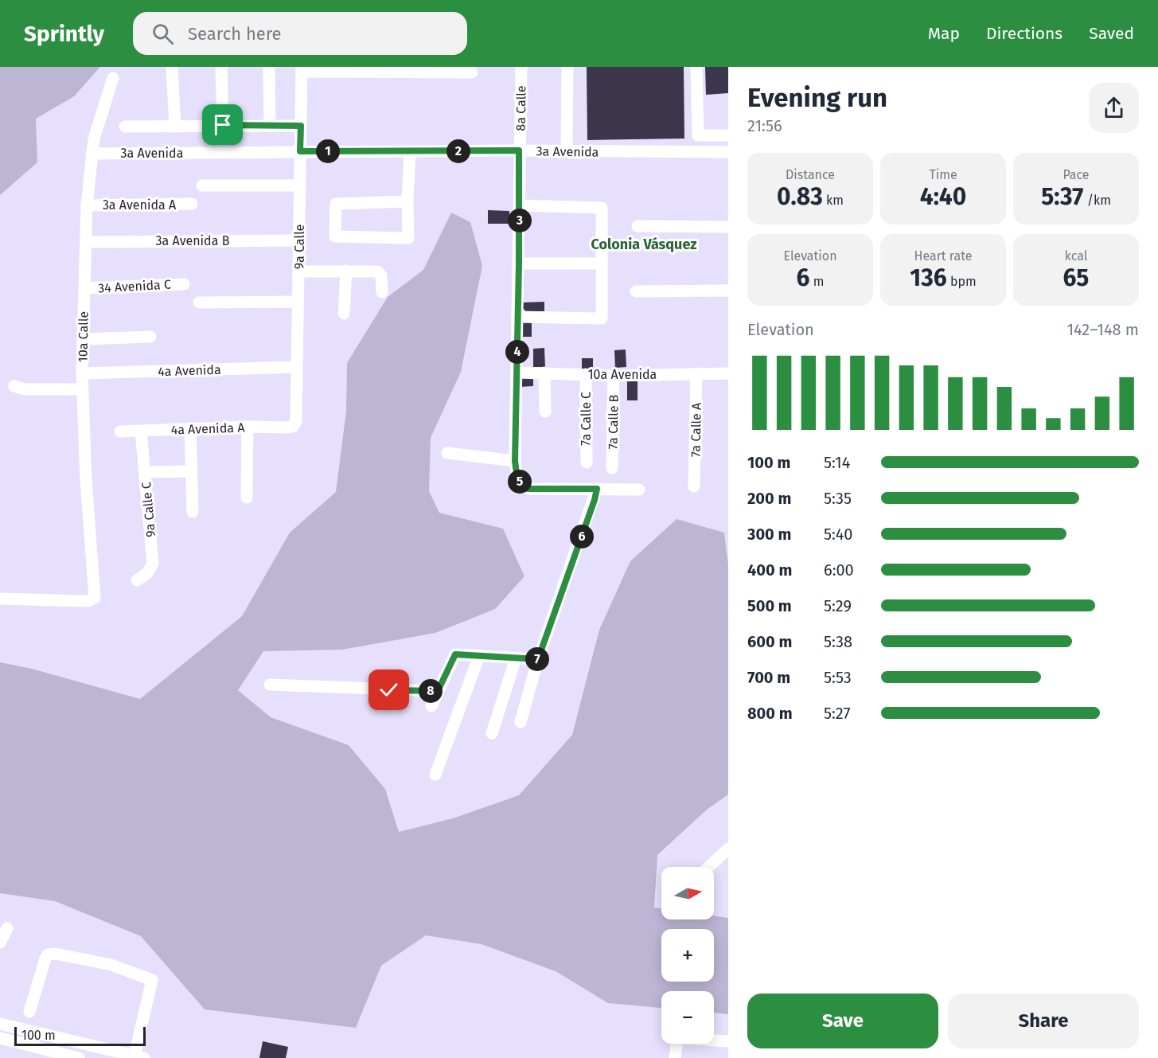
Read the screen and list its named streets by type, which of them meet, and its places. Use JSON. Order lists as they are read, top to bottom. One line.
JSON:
{"streets":{"street":["8a Calle","3a Avenida","3a Avenida A","3a Avenida B","9a Calle","34 Avenida C","10a Calle","4a Avenida","10a Avenida","7a Calle C","7a Calle B","4a Avenida A","7a Calle A","9a Calle C"]},"crossings":[["8a Calle","3a Avenida"],["8a Calle","10a Avenida"],["3a Avenida","9a Calle"],["3a Avenida","10a Calle"],["3a Avenida A","10a Calle"],["3a Avenida B","9a Calle"],["3a Avenida B","10a Calle"],["9a Calle","4a Avenida"],["9a Calle","4a Avenida A"],["34 Avenida C","10a Calle"],["10a Calle","4a Avenida"],["10a Avenida","7a Calle C"],["10a Avenida","7a Calle B"],["10a Avenida","7a Calle A"],["4a Avenida A","9a Calle C"]],"districts":["Colonia Vásquez"],"scale_bar":"100 m","north":"right","page":{"header":"Sprintly","search":"Search here","nav":["Map","Directions","Saved"],"heading":["Evening run","21:56"],"pins":["1","2","3","4","5","6","7","8"],"stats":[["Distance","0.83 km"],["Time","4:40"],["Pace","5:37 /km"],["Elevation","6 m"],["Heart rate","136 bpm"],["kcal","65"]],"chart":["Elevation","142–148 m"],"list":[{"name":"100 m","note":"5:14"},{"name":"200 m","note":"5:35"},{"name":"300 m","note":"5:40"},{"name":"400 m","note":"6:00"},{"name":"500 m","note":"5:29"},{"name":"600 m","note":"5:38"},{"name":"700 m","note":"5:53"},{"name":"800 m","note":"5:27"}],"map_buttons":["+","−"],"buttons":["Save","Share"],"scale":"100 m"}}
